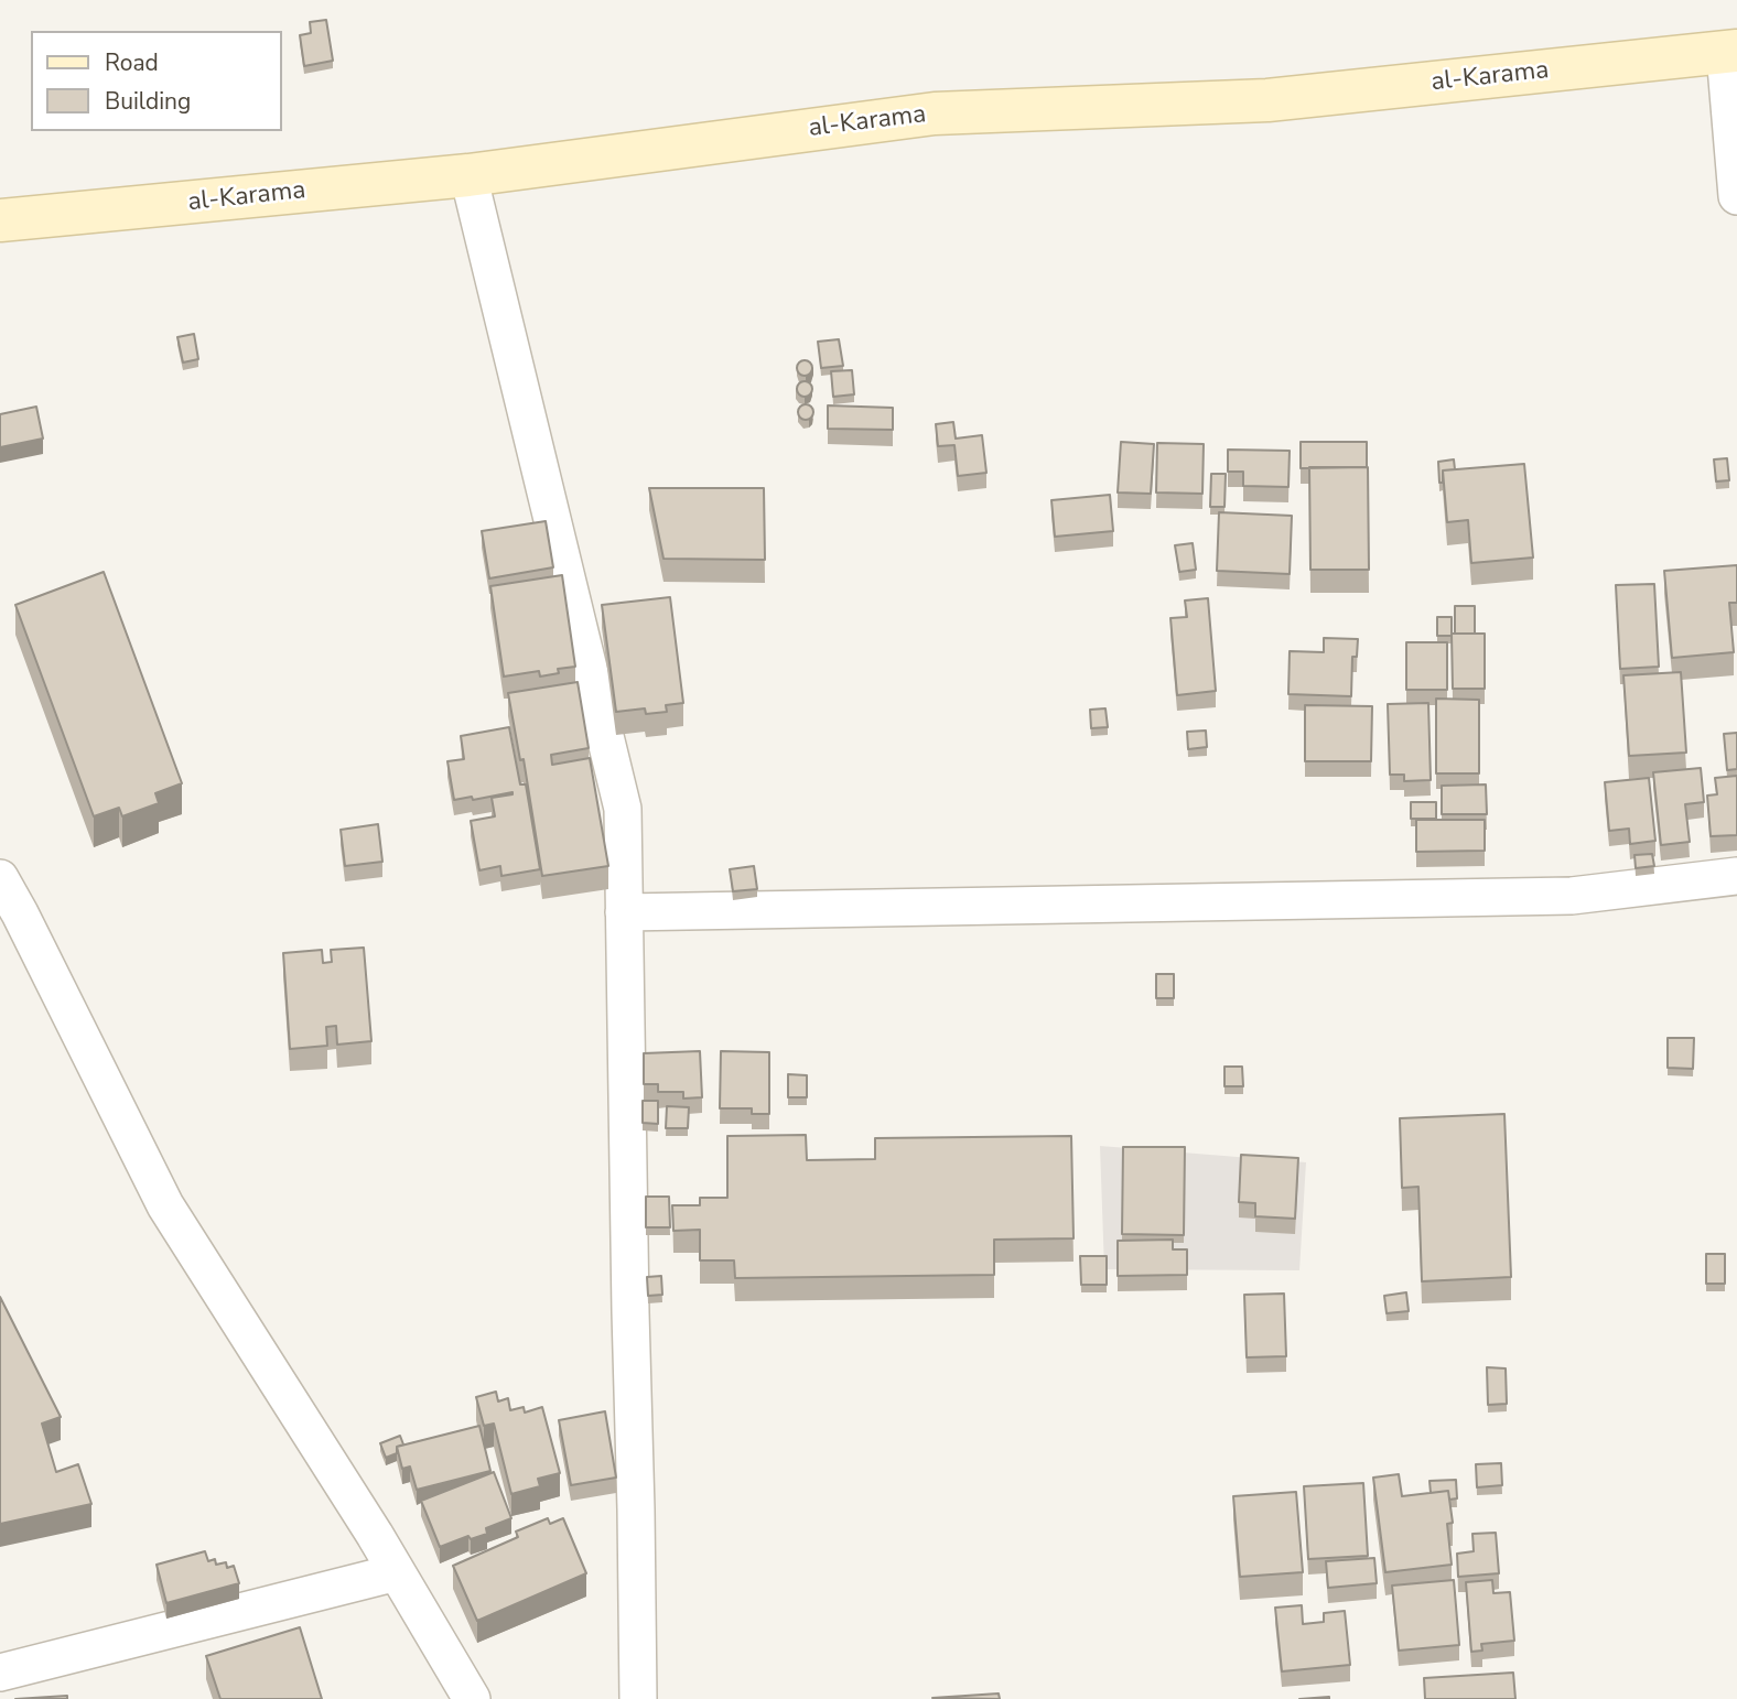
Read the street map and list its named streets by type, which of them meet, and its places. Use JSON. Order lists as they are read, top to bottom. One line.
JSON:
{"streets":{"main road":["al-Karama"]},"legend":["Road","Building"]}
